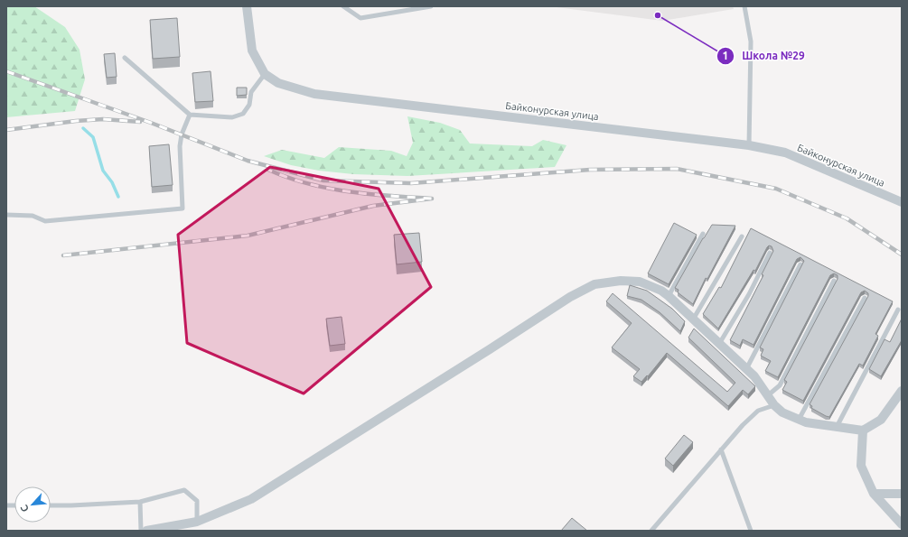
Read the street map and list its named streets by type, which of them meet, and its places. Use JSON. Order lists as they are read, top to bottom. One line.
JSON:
{"streets":{"street":["Байконурская улица"]},"places":["Школа №29"],"north":"bottom left"}
